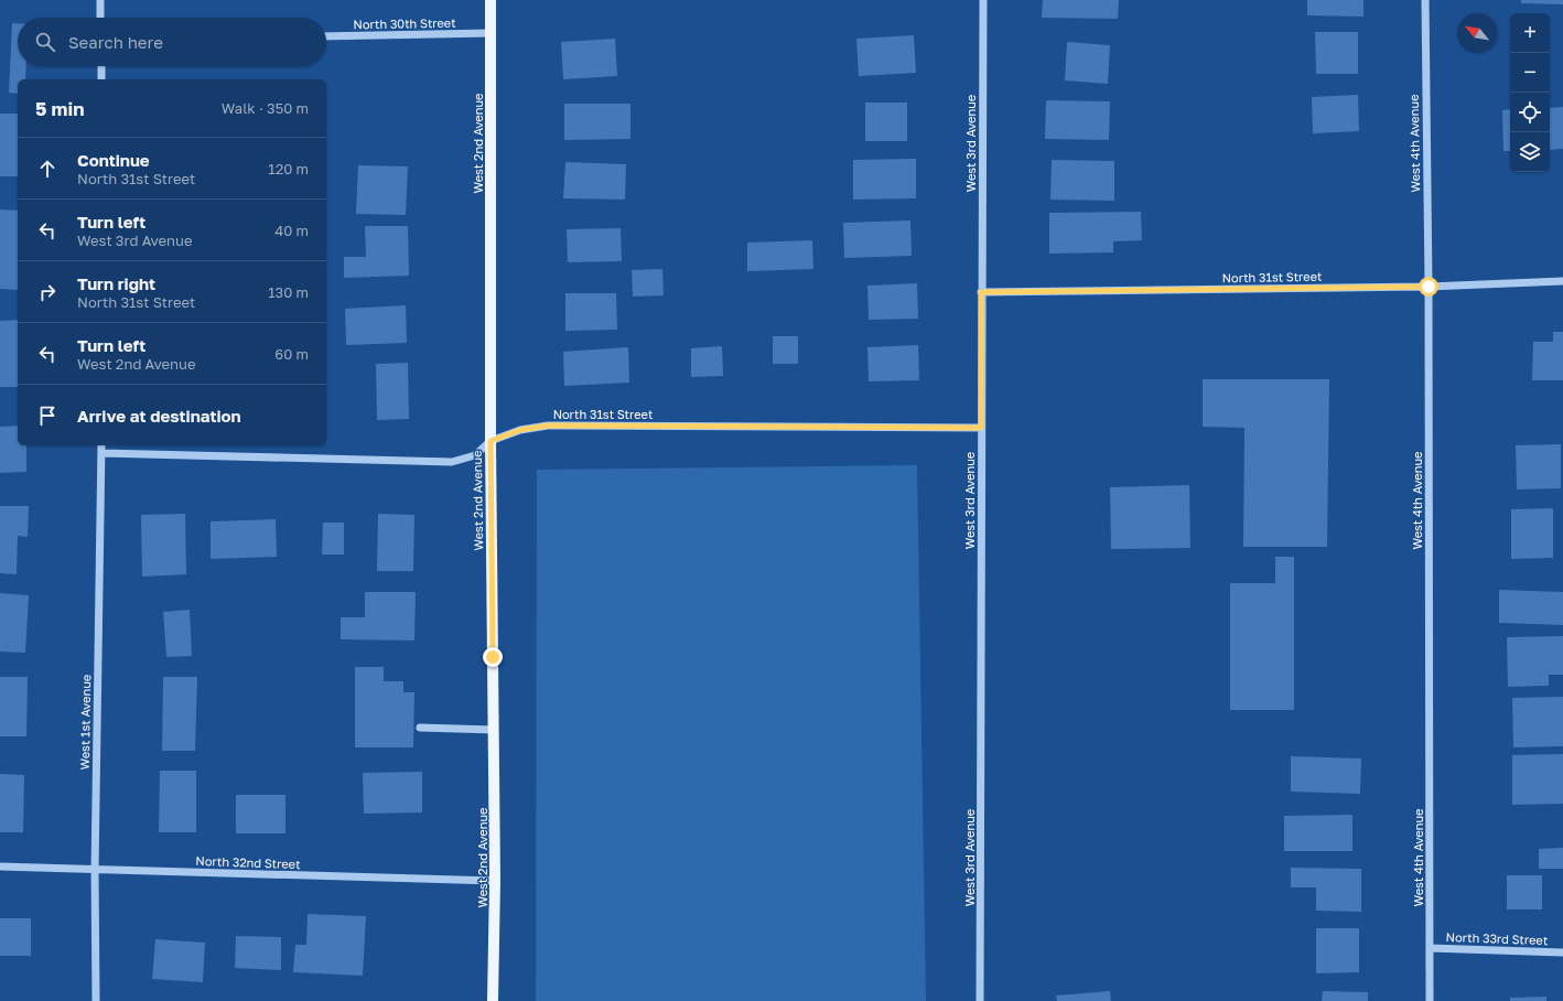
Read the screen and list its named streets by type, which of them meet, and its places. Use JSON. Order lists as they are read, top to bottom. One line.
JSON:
{"streets":{"main road":["West 2nd Avenue"],"street":["North 30th Street","West 3rd Avenue","West 4th Avenue","North 31st Street","West 1st Avenue","North 32nd Street","North 33rd Street"]},"crossings":[["North 30th Street","West 2nd Avenue"],["West 2nd Avenue","North 31st Street"],["West 2nd Avenue","North 32nd Street"],["West 3rd Avenue","North 31st Street"],["West 4th Avenue","North 31st Street"],["West 4th Avenue","North 33rd Street"],["North 31st Street","West 1st Avenue"],["West 1st Avenue","North 32nd Street"]],"north":"top left","page":{"map_buttons":["+","−"],"search":"Search here","heading":["5 min","Walk · 350 m"],"list":[["Continue","North 31st Street","120 m"],["Turn left","West 3rd Avenue","40 m"],["Turn right","North 31st Street","130 m"],["Turn left","West 2nd Avenue","60 m"],"Arrive at destination"]}}
